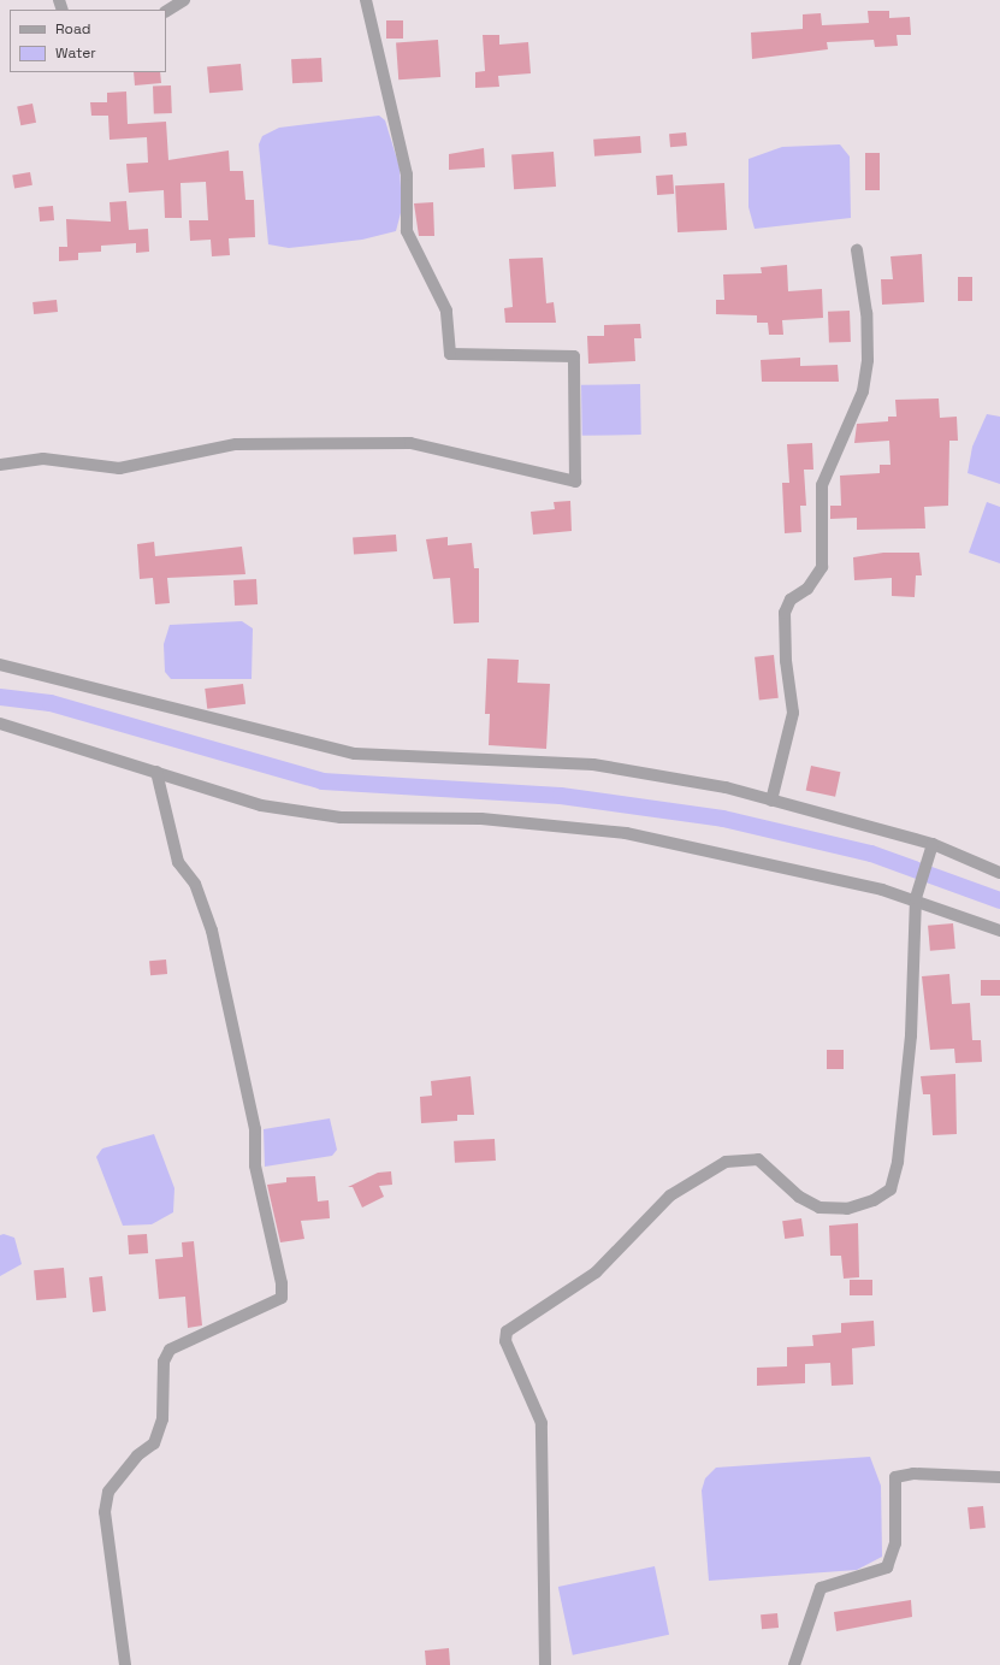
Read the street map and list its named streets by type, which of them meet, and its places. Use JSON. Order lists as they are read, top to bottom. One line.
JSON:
{"legend":["Road","Water"]}
